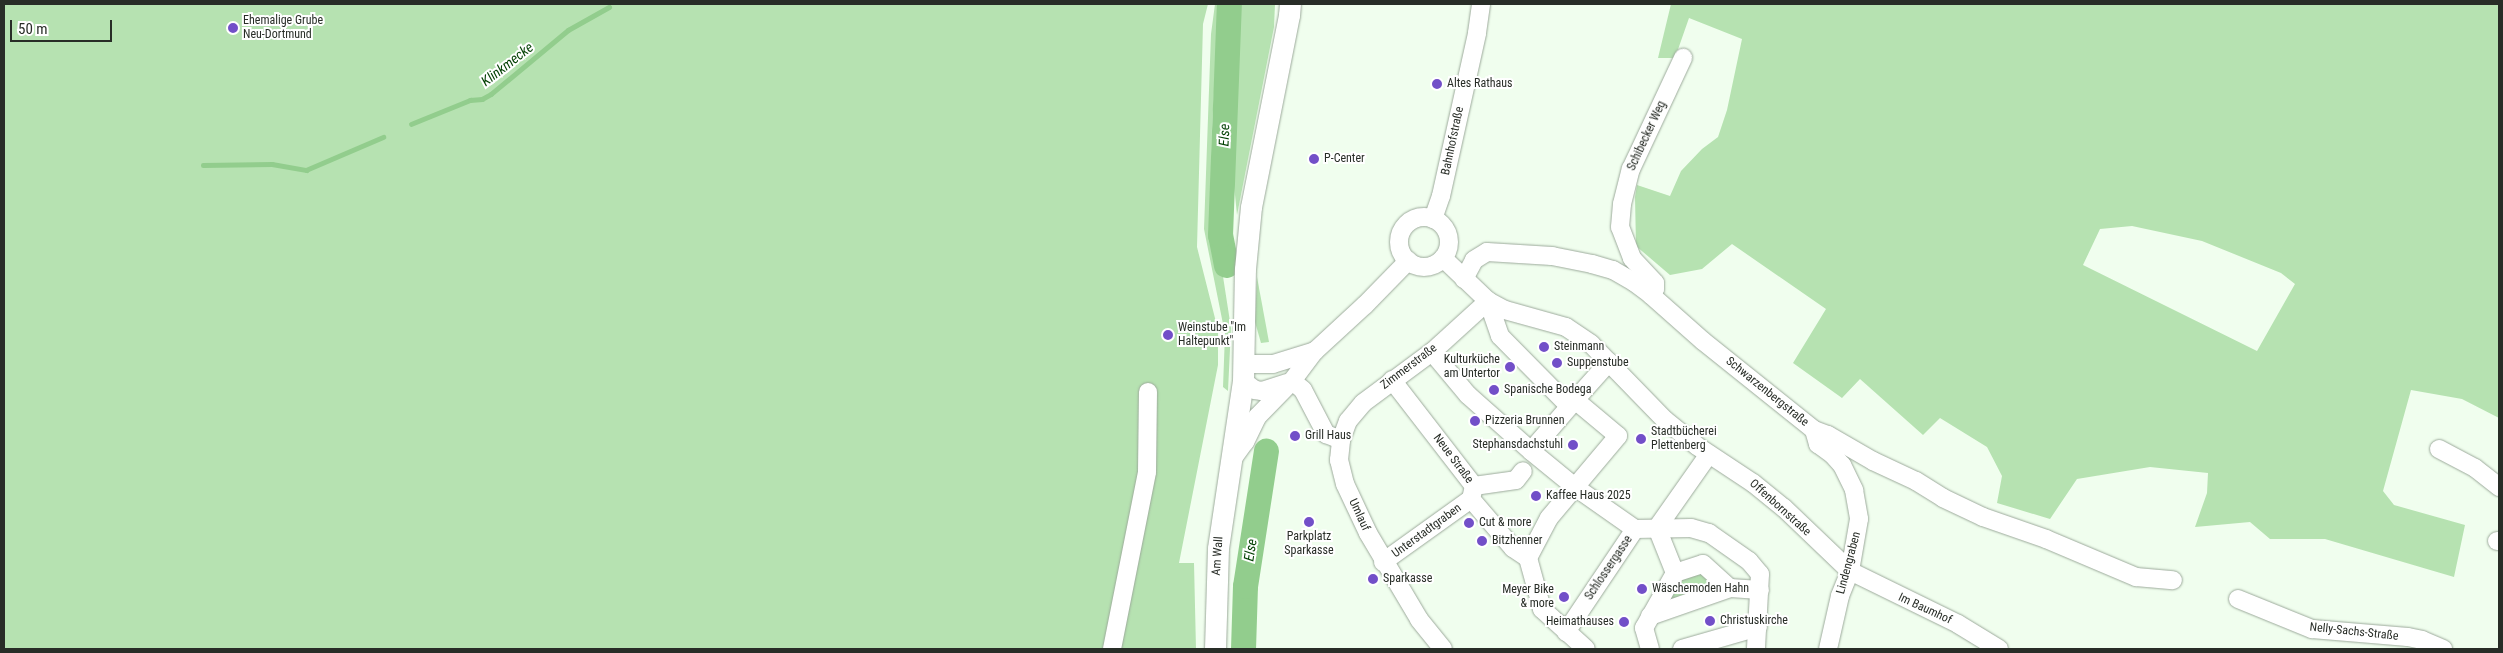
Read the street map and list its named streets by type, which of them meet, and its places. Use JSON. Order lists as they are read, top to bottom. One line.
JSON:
{"streets":{"main road":["Am Wall"],"street":["Schibecker Weg","Bahnhofstraße","Zimmerstraße","Schwarzenbergstraße","Neue Straße","Offenbornstraße","Umlauf","Unterstadtgraben","Lindengraben","Schlossergasse","Im Baumhof","Nelly-Sachs-Straße"]},"crossings":[["Schibecker Weg","Schwarzenbergstraße"],["Bahnhofstraße","Am Wall"],["Zimmerstraße","Neue Straße"],["Zimmerstraße","Offenbornstraße"],["Zimmerstraße","Umlauf"],["Schwarzenbergstraße","Lindengraben"],["Neue Straße","Unterstadtgraben"],["Offenbornstraße","Lindengraben"],["Offenbornstraße","Im Baumhof"],["Umlauf","Unterstadtgraben"],["Lindengraben","Im Baumhof"]],"water":["Klinkmecke","Else"],"places":["Ehemalige Grube Neu-Dortmund","Altes Rathaus","P-Center","Weinstube \"Im Haltepunkt\"","Steinmann","Suppenstube","Kulturküche am Untertor","Spanische Bodega","Pizzeria Brunnen","Grill Haus","Stadtbücherei Plettenberg","Stephansdachstuhl","Kaffee Haus 2025","Parkplatz Sparkasse","Cut & more","Bitzhenner","Sparkasse","Wäschemoden Hahn","Meyer Bike & more","Christuskirche","Heimathauses"],"scale_bar":"50 m"}
